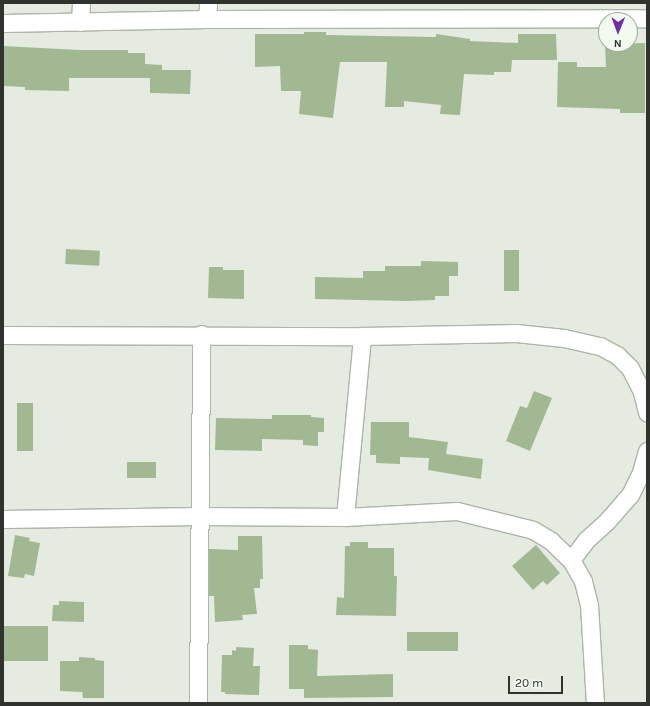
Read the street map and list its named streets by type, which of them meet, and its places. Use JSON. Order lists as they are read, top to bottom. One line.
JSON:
{"scale_bar":"20 m","north":"bottom"}
